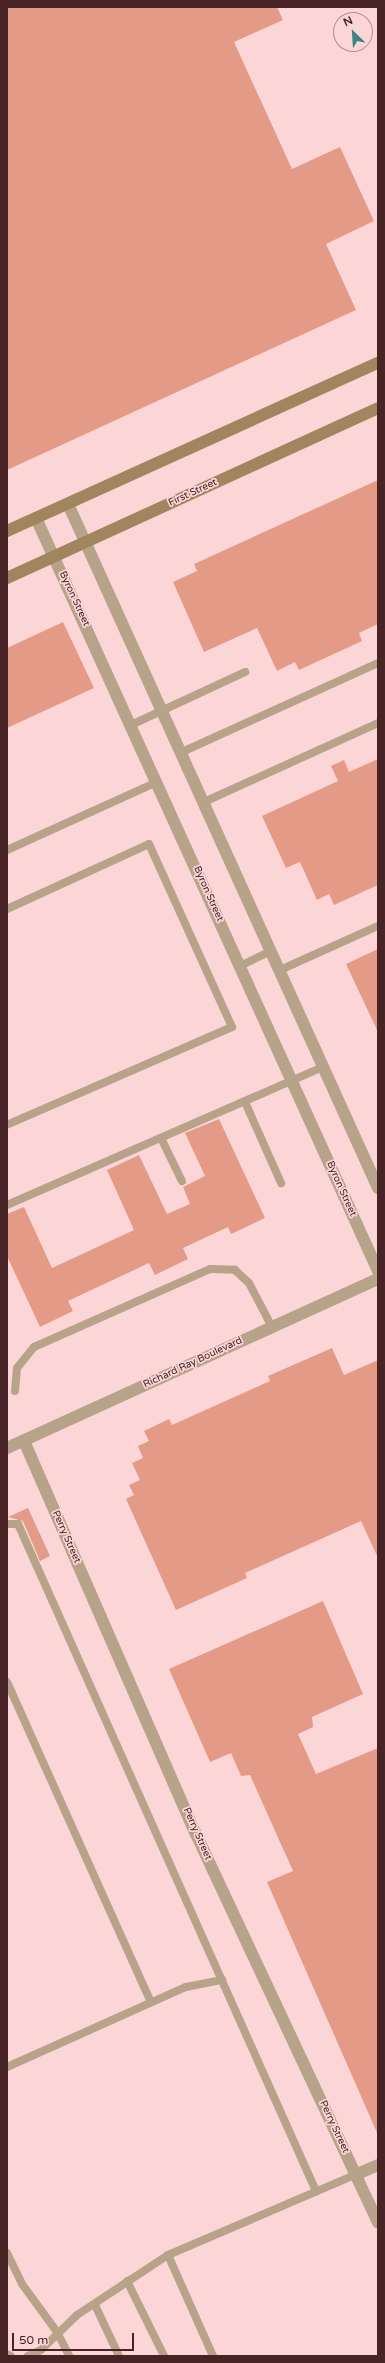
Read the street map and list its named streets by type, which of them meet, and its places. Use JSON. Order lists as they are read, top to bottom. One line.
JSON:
{"streets":{"street":["First Street","Byron Street","Richard Ray Boulevard","Perry Street"]},"crossings":[["First Street","Byron Street"],["Richard Ray Boulevard","Perry Street"]],"scale_bar":"50 m","north":"top left"}
